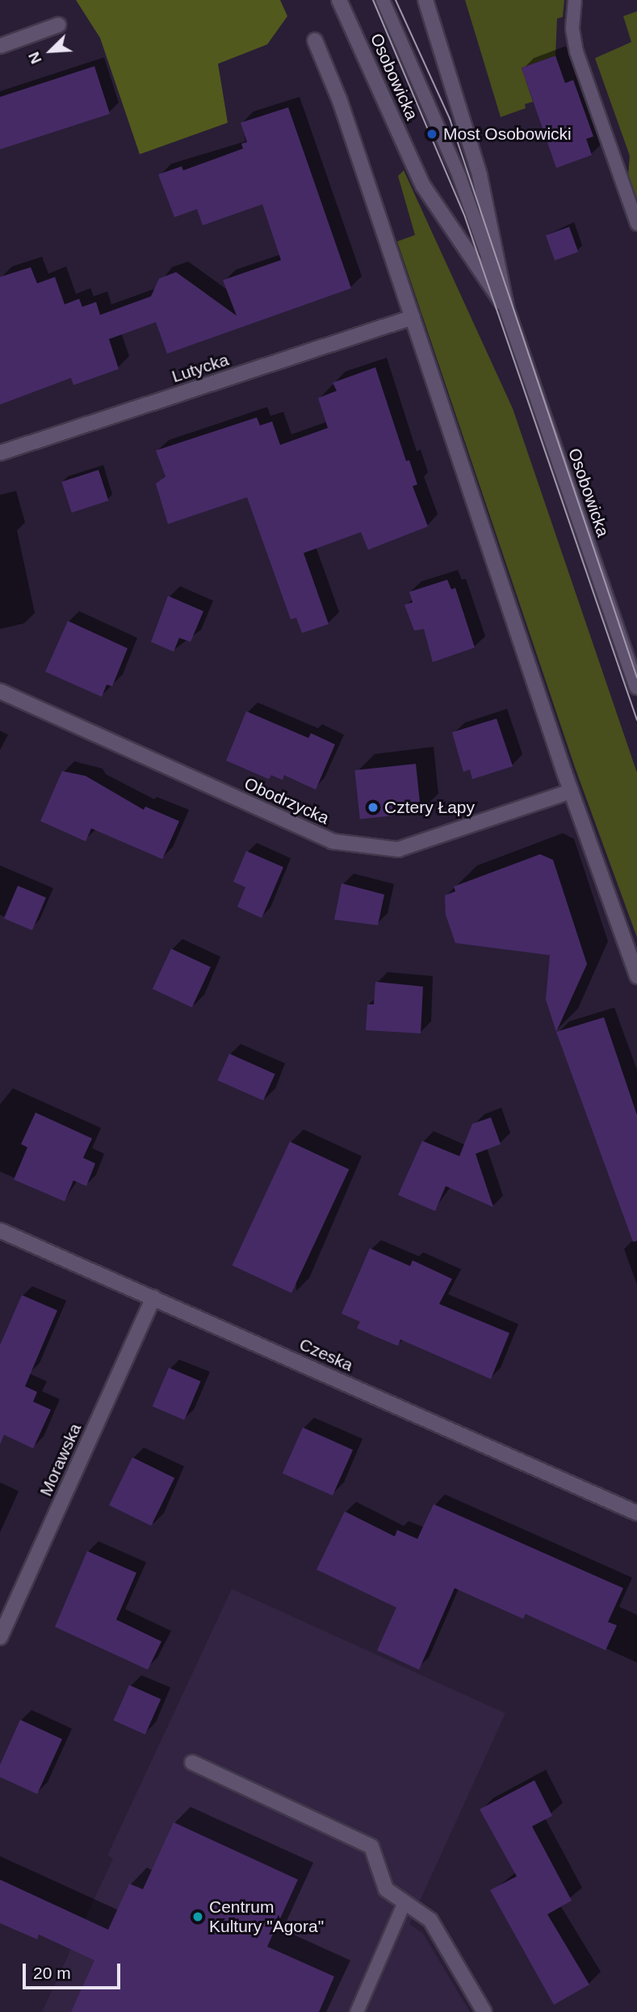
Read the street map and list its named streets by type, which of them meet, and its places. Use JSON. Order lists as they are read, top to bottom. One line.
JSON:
{"streets":{"street":["Osobowicka","Lutycka","Obodrzycka","Czeska","Morawska"]},"crossings":[["Czeska","Morawska"]],"places":["Most Osobowicki","Cztery Łapy","Centrum Kultury \"Agora\""],"scale_bar":"20 m","north":"bottom left"}
